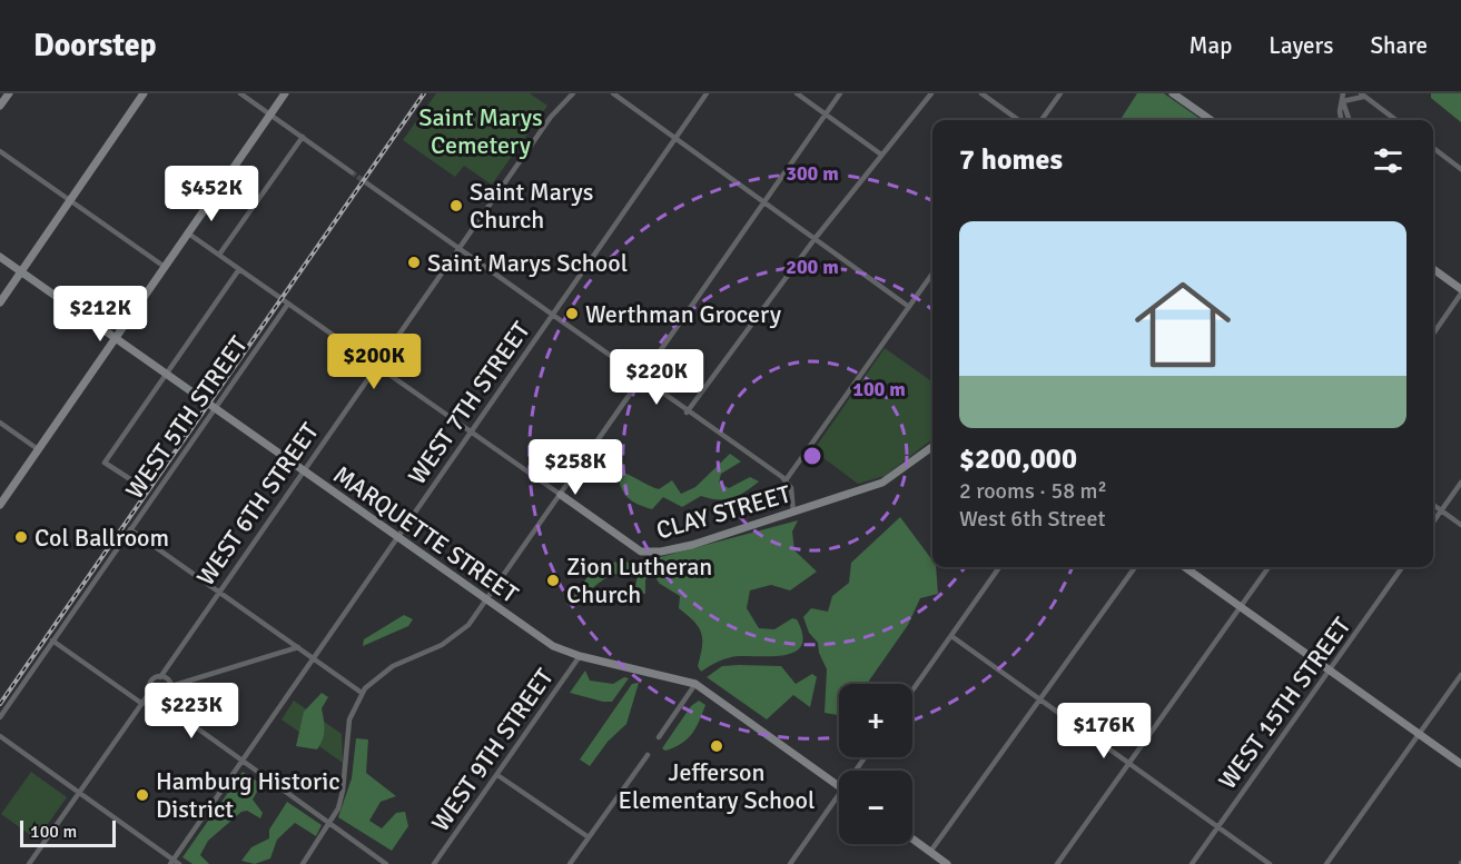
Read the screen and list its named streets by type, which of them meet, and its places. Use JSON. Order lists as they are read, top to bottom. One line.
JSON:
{"streets":{"street":["WEST 7TH STREET","WEST 5TH STREET","WEST 6TH STREET","CLAY STREET","MARQUETTE STREET","WEST 15TH STREET","WEST 9TH STREET"]},"crossings":[["WEST 7TH STREET","MARQUETTE STREET"],["WEST 5TH STREET","MARQUETTE STREET"],["WEST 6TH STREET","MARQUETTE STREET"],["MARQUETTE STREET","WEST 9TH STREET"]],"parks":["Saint Marys Cemetery"],"places":["Saint Marys Church","Saint Marys School","Werthman Grocery","Col Ballroom","Zion Lutheran Church","Jefferson Elementary School","Hamburg Historic District"],"scale_bar":"100 m","page":{"header":"Doorstep","nav":["Map","Layers","Share"],"heading":"7 homes","price":["$452K","$212K","$200K","$220K","$258K","$223K","$176K"],"list":[{"name":"$200,000","note":"2 rooms · 58 m² · West 6th Street"}],"map_buttons":["+","−"],"scale":"100 m"},"rings":["300 m","200 m","100 m"]}
